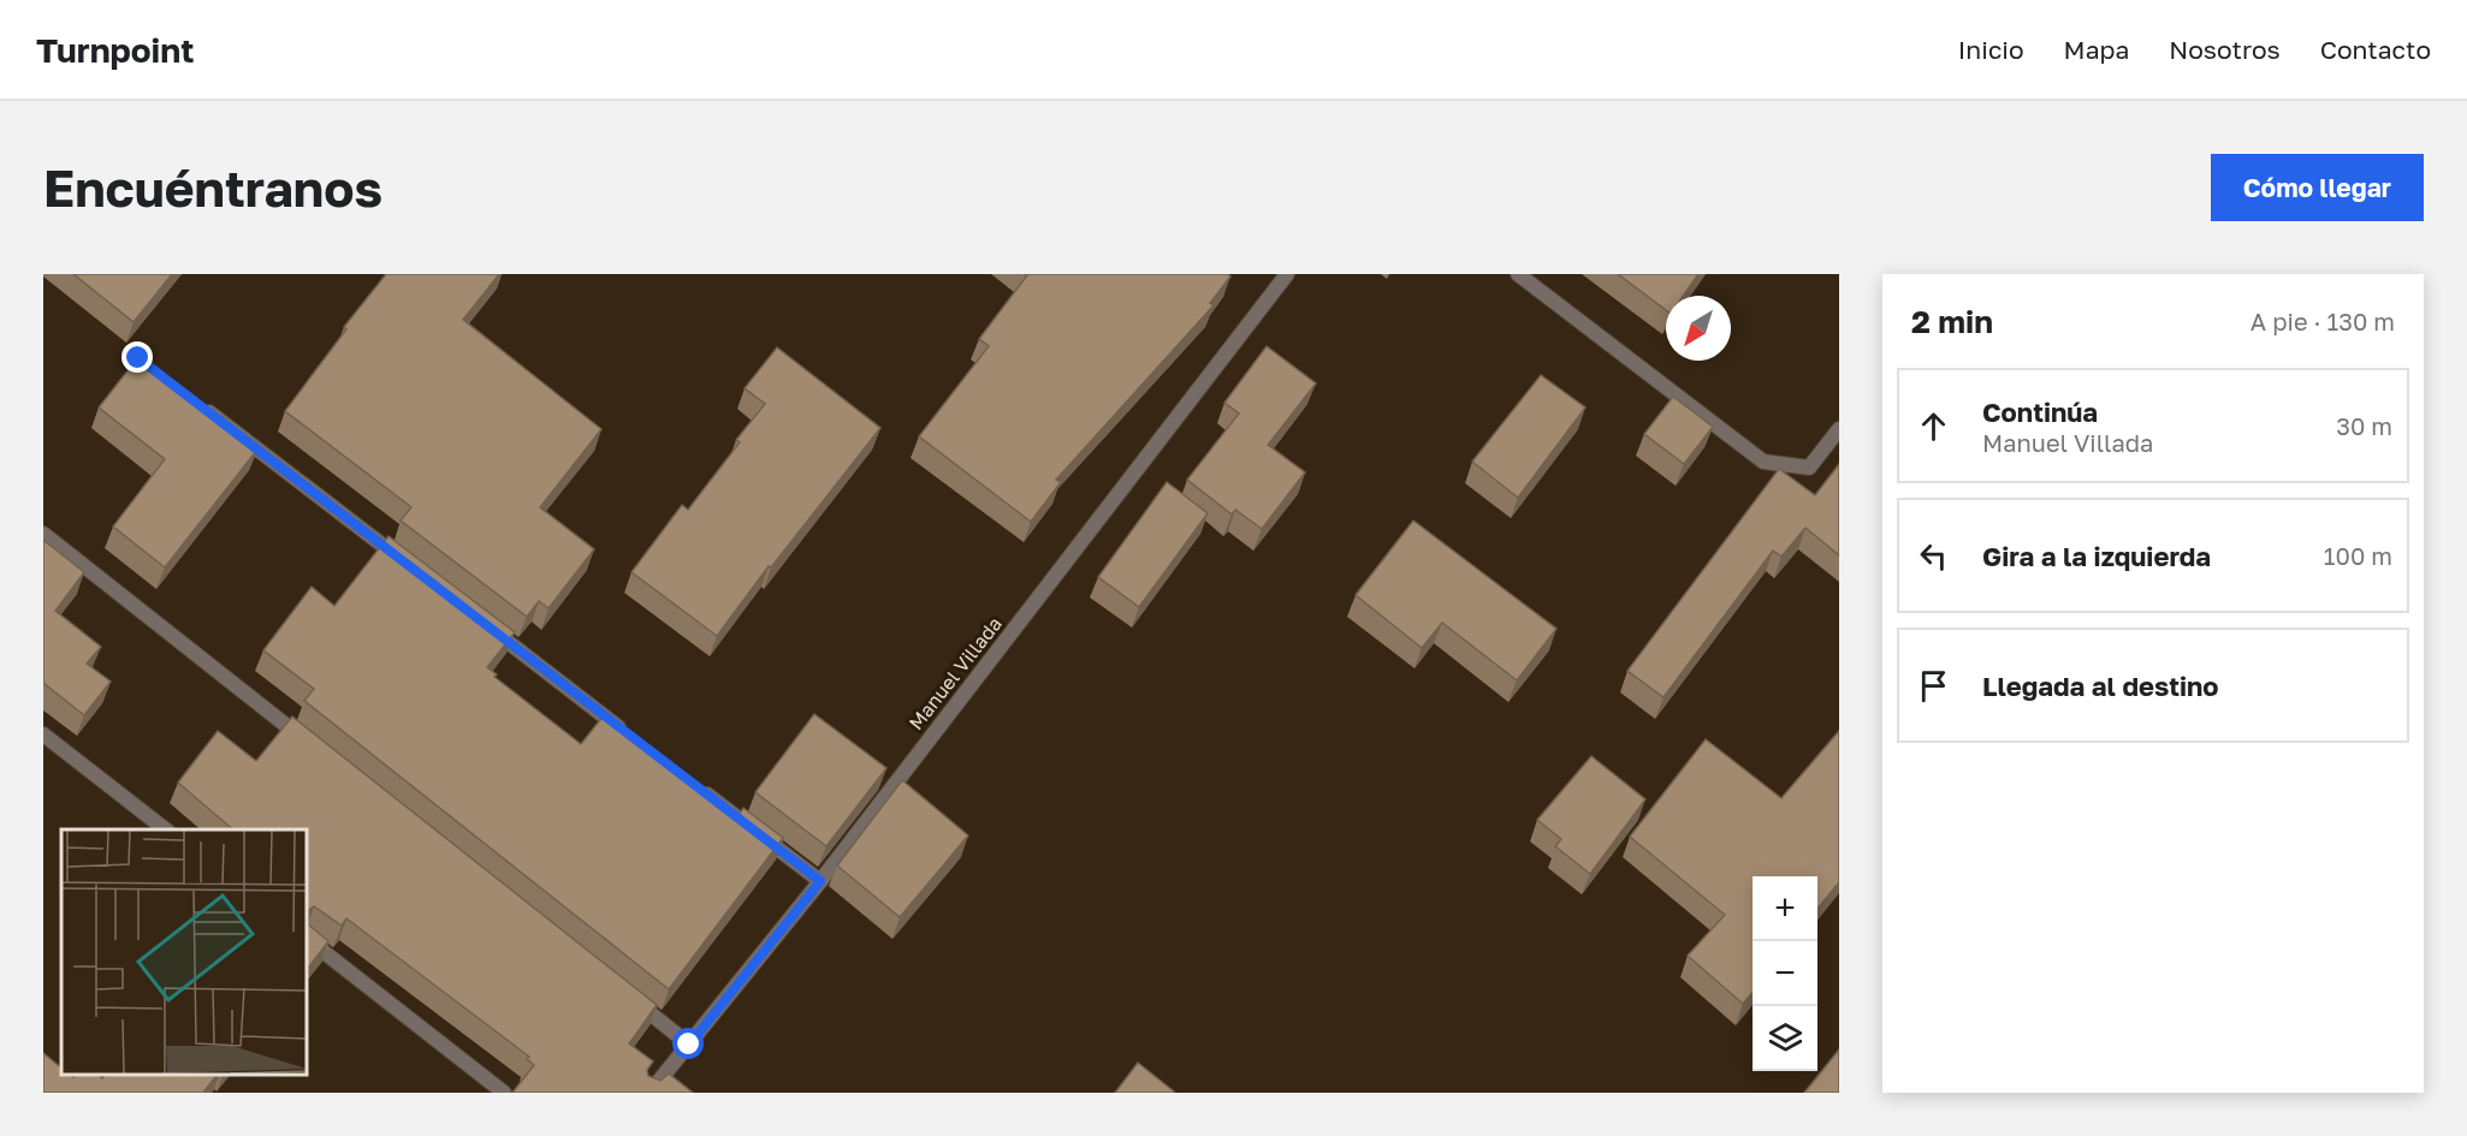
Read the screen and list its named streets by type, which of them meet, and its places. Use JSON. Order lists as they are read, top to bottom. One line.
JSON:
{"streets":{"street":["Manuel Villada"]},"north":"bottom left","page":{"header":"Turnpoint","nav":["Inicio","Mapa","Nosotros","Contacto"],"buttons":"Cómo llegar","title":"Encuéntranos","heading":["2 min","A pie · 130 m"],"list":[["Continúa","Manuel Villada","30 m"],["Gira a la izquierda","100 m"],"Llegada al destino"],"map_buttons":["+","−"]}}
